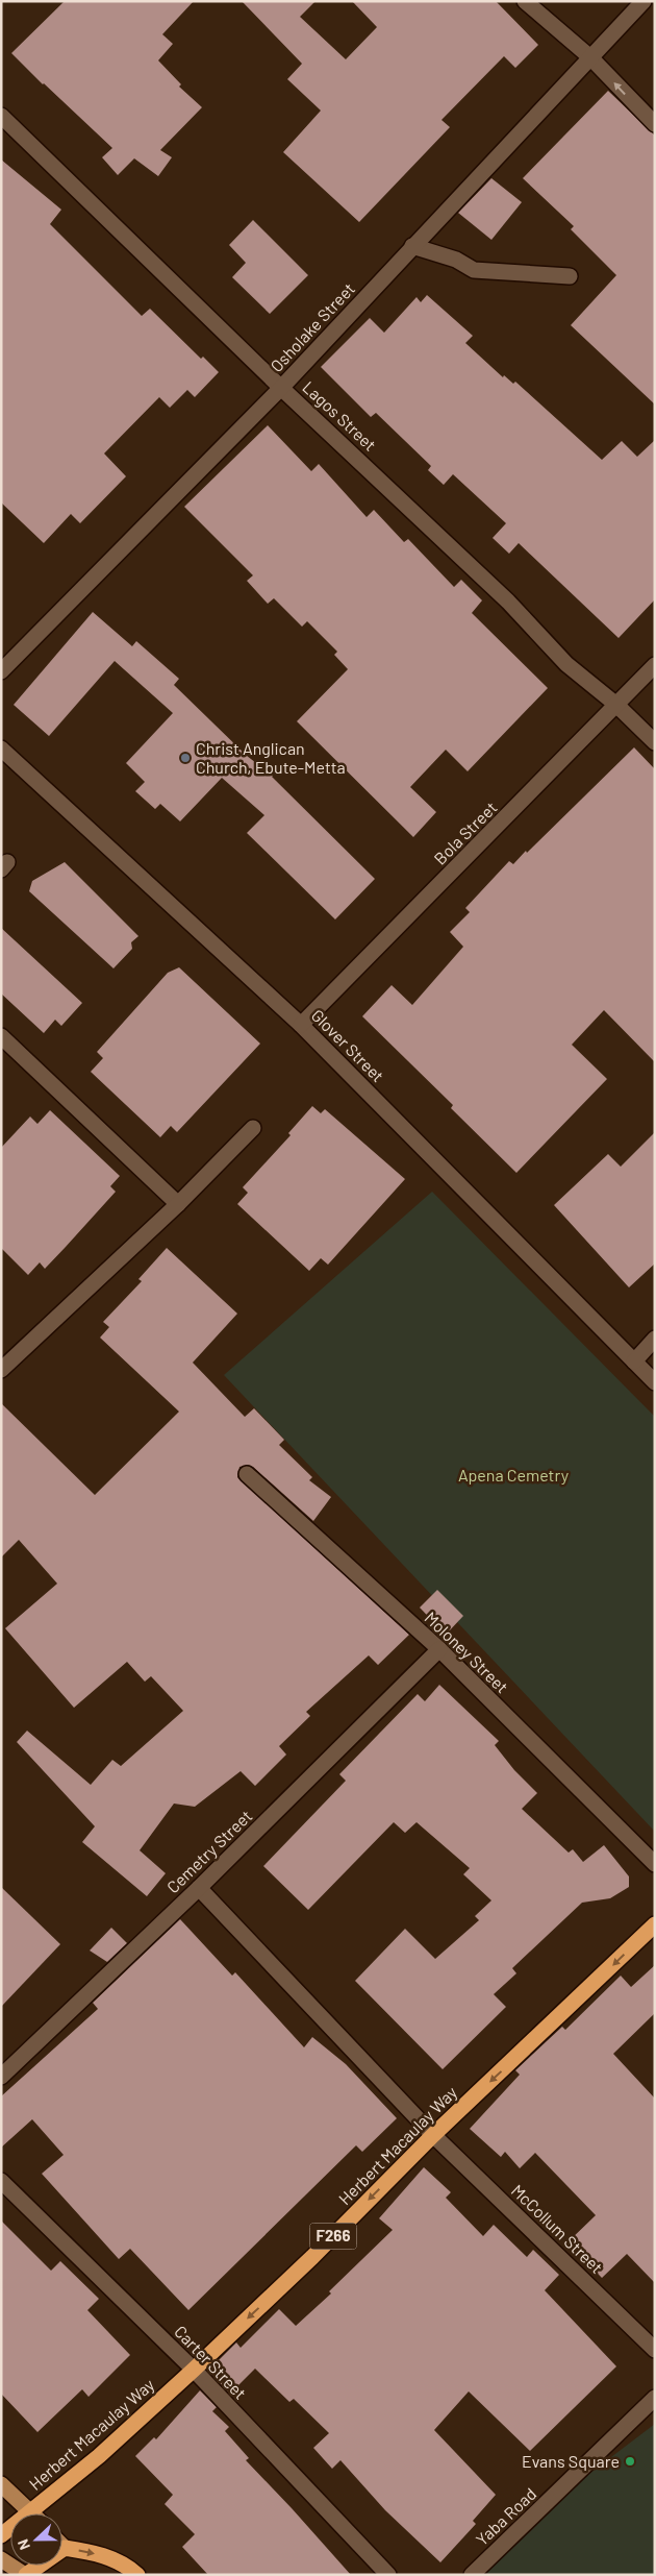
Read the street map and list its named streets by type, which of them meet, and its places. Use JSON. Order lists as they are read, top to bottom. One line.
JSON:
{"streets":{"highway":["Herbert Macaulay Way","F266"],"street":["Osholake Street","Lagos Street","Bola Street","Glover Street","Moloney Street","Cemetry Street","McCollum Street","Carter Street","Yaba Road"]},"crossings":[["Osholake Street","Lagos Street"],["Lagos Street","Bola Street"],["Bola Street","Glover Street"],["Moloney Street","Cemetry Street"],["Cemetry Street","McCollum Street"],["Herbert Macaulay Way","McCollum Street"],["Herbert Macaulay Way","Carter Street"]],"one_way":["Herbert Macaulay Way"],"parks":["Apena Cemetry"],"places":["Christ Anglican Church, Ebute-Metta","Evans Square"],"north":"left"}
